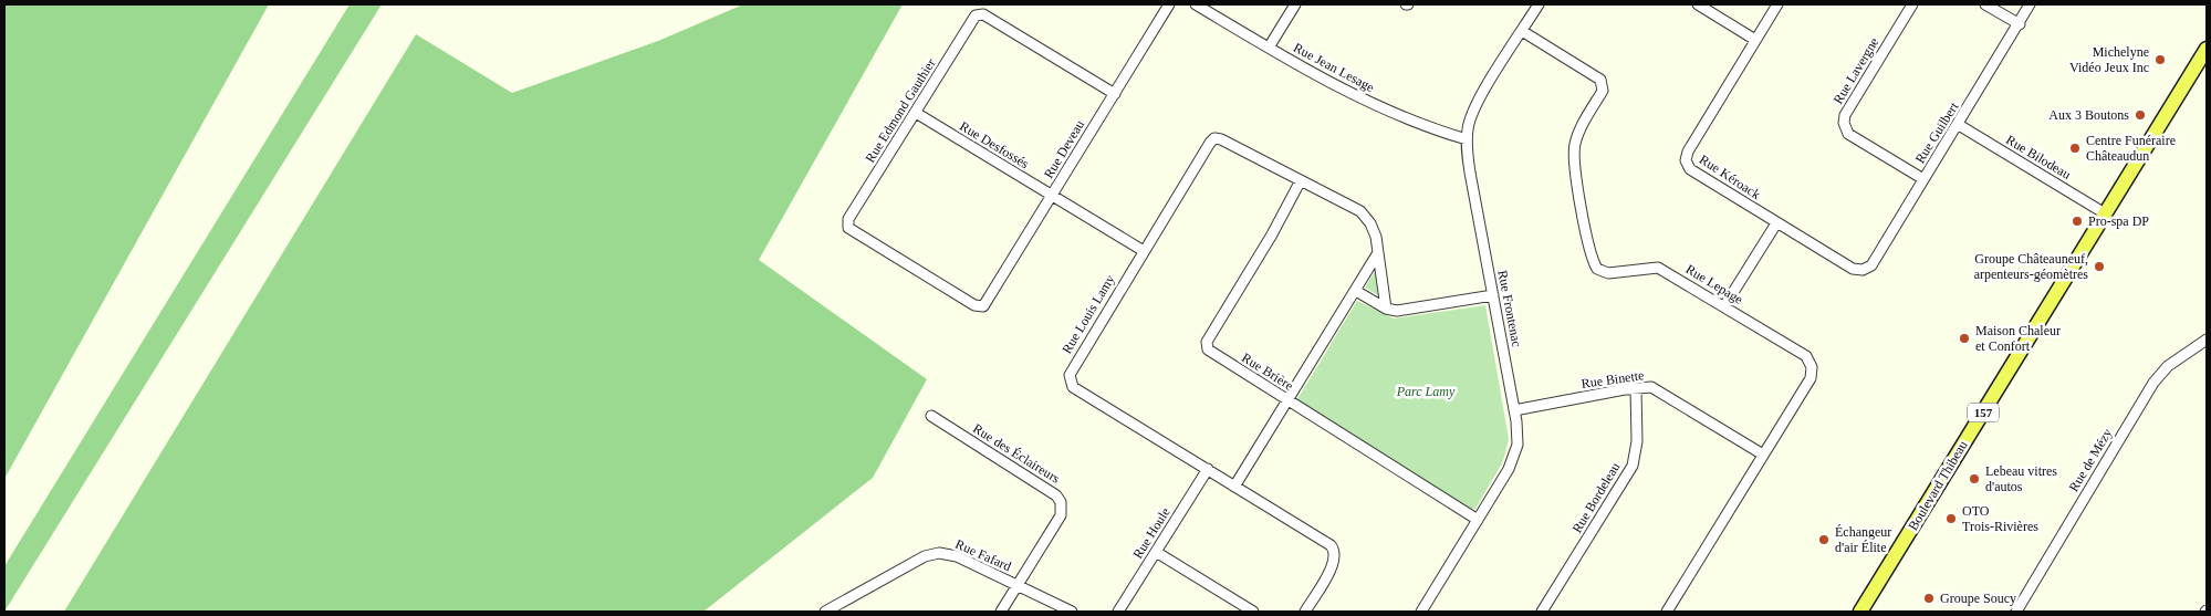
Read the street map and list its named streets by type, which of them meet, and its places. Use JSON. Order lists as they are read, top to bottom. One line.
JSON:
{"streets":{"main road":["157","Boulevard Thibeau"],"street":["Rue Jean Lesage","Rue Lavergne","Rue Edmond Gauthier","Rue Guilbert","Rue Desfossés","Rue Deveau","Rue Bilodeau","Rue Kéroack","Rue Lepage","Rue Frontenac","Rue Louis Lamy","Rue Brière","Rue Binette","Rue des Éclaireurs","Rue de Mézy","Rue Bordeleau","Rue Houle","Rue Fafard"]},"crossings":[["Rue Jean Lesage","Rue Frontenac"],["Rue Lavergne","Rue Guilbert"],["Rue Edmond Gauthier","Rue Desfossés"],["Rue Edmond Gauthier","Rue Deveau"],["Rue Guilbert","Rue Bilodeau"],["Rue Guilbert","Rue Kéroack"],["Rue Desfossés","Rue Deveau"],["Rue Desfossés","Rue Louis Lamy"],["Rue Bilodeau","Boulevard Thibeau"],["Rue Lepage","Rue Frontenac"],["Rue Lepage","Rue Binette"],["Rue Frontenac","Rue Brière"],["Rue Frontenac","Rue Binette"],["Rue Louis Lamy","Rue Brière"],["Rue Louis Lamy","Rue Houle"],["Rue Binette","Rue Bordeleau"],["Rue des Éclaireurs","Rue Fafard"]],"parks":["Parc Lamy"],"places":["Michelyne Vidéo Jeux Inc","Aux 3 Boutons","Centre Funéraire Châteaudun","Pro-spa DP","Groupe Châteauneuf, arpenteurs-géomètres","Maison Chaleur et Confort","Lebeau vitres d'autos","OTO Trois-Rivières","Échangeur d'air Élite","Groupe Soucy"]}
